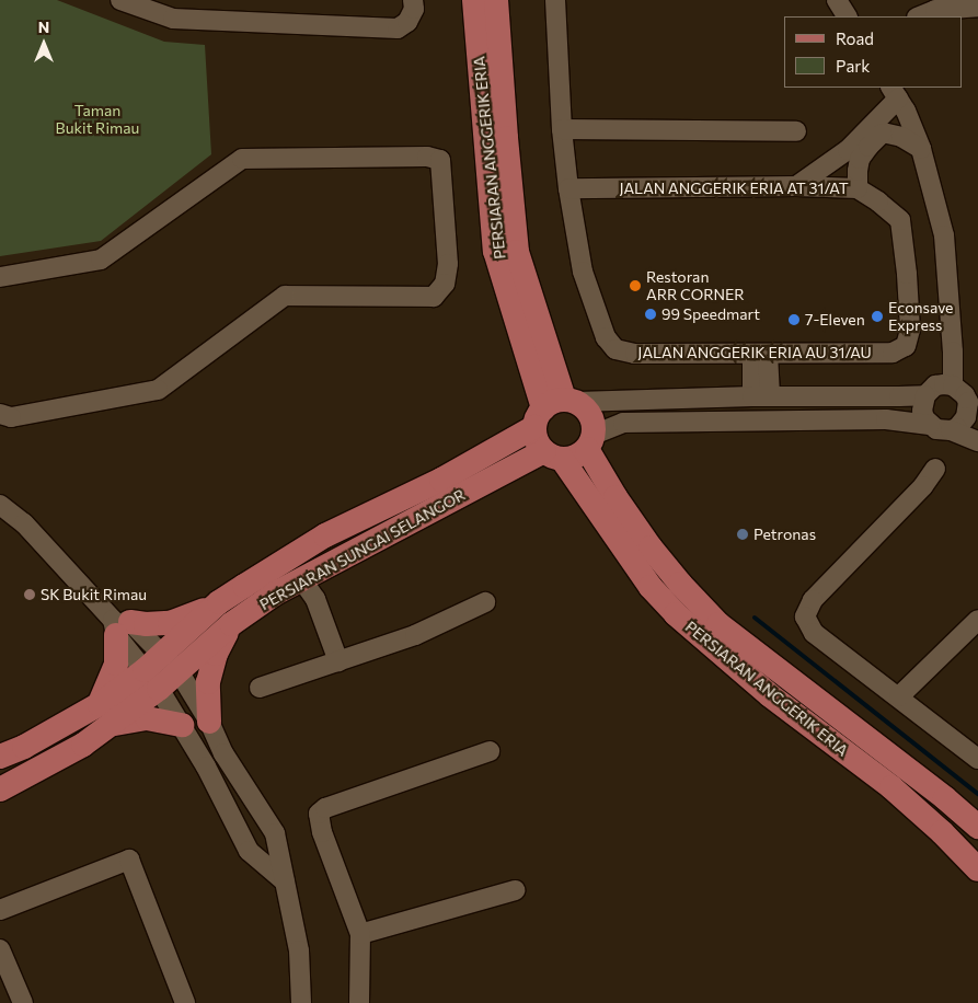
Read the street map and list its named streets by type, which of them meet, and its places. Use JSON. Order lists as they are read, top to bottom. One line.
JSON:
{"streets":{"main road":["PERSIARAN ANGGERIK ERIA","PERSIARAN SUNGAI SELANGOR"],"street":["JALAN ANGGERIK ERIA AT 31/AT","JALAN ANGGERIK ERIA AU 31/AU"]},"crossings":[["PERSIARAN ANGGERIK ERIA","PERSIARAN SUNGAI SELANGOR"],["JALAN ANGGERIK ERIA AT 31/AT","JALAN ANGGERIK ERIA AU 31/AU"]],"parks":["Taman Bukit Rimau"],"places":["Restoran ARR CORNER","99 Speedmart","Econsave Express","7-Eleven","Petronas","SK Bukit Rimau"],"legend":["Road","Park"],"north":"top"}
